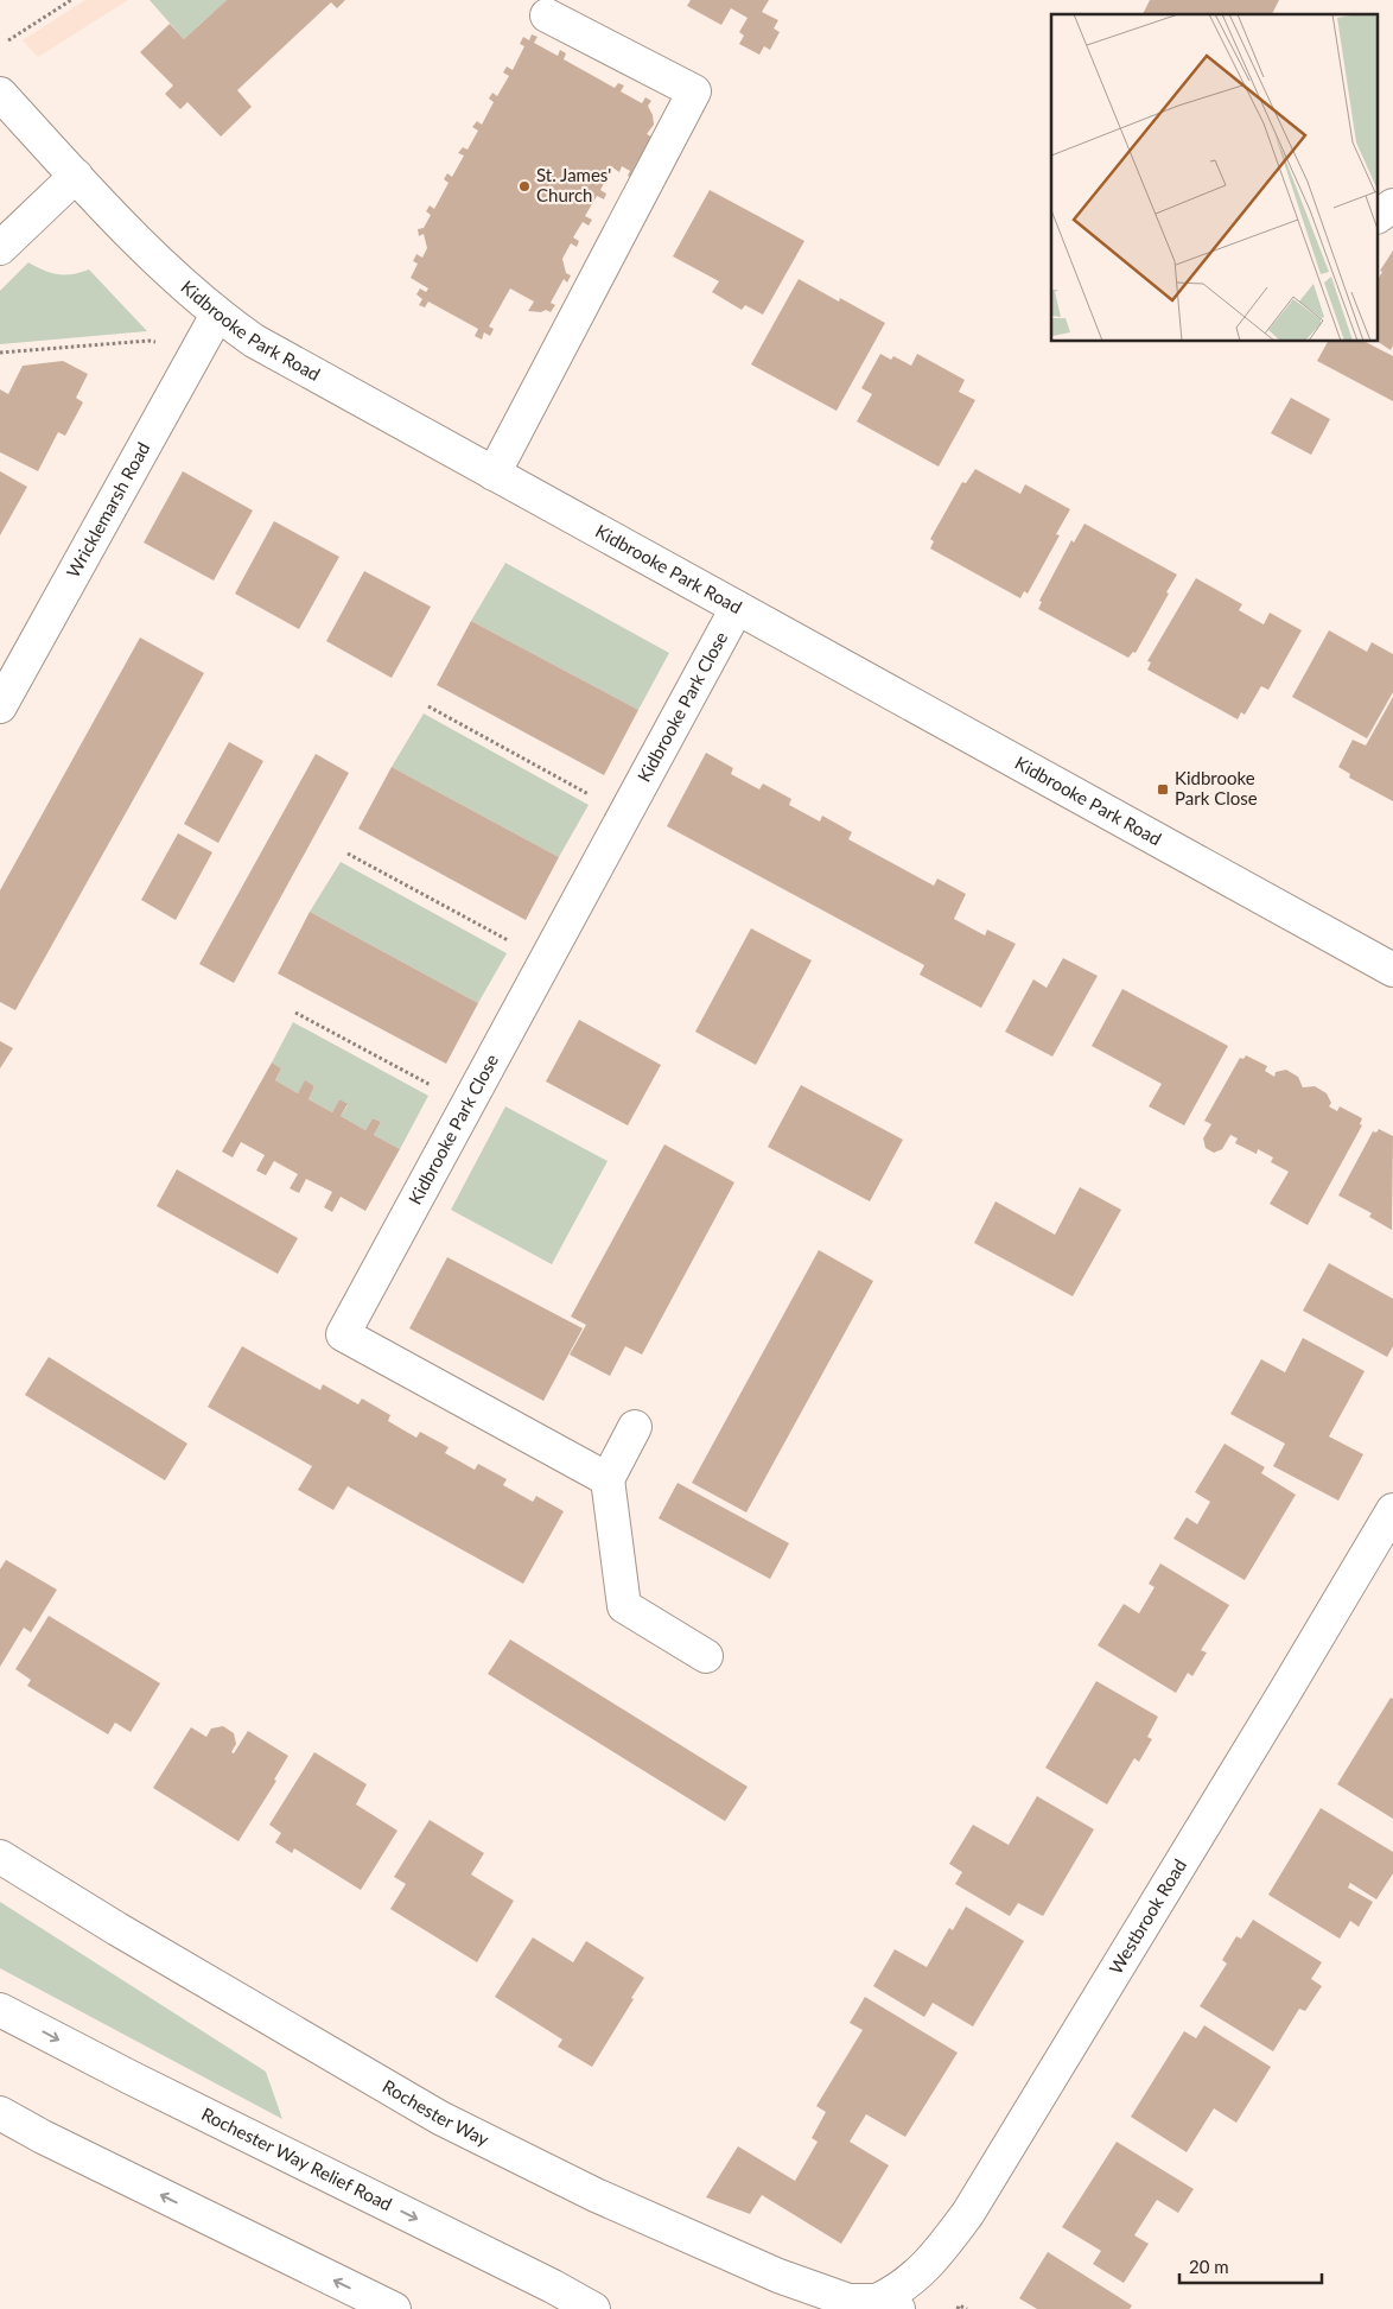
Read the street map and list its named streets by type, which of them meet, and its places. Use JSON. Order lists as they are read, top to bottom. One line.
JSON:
{"streets":{"main road":["Kidbrooke Park Road","Wricklemarsh Road","Kidbrooke Park Close","Westbrook Road","Rochester Way","Rochester Way Relief Road"]},"crossings":[["Kidbrooke Park Road","Wricklemarsh Road"],["Kidbrooke Park Road","Kidbrooke Park Close"],["Westbrook Road","Rochester Way"]],"places":{"other":["St. James' Church"],"transit":["Kidbrooke Park Close"]},"scale_bar":"20 m"}
